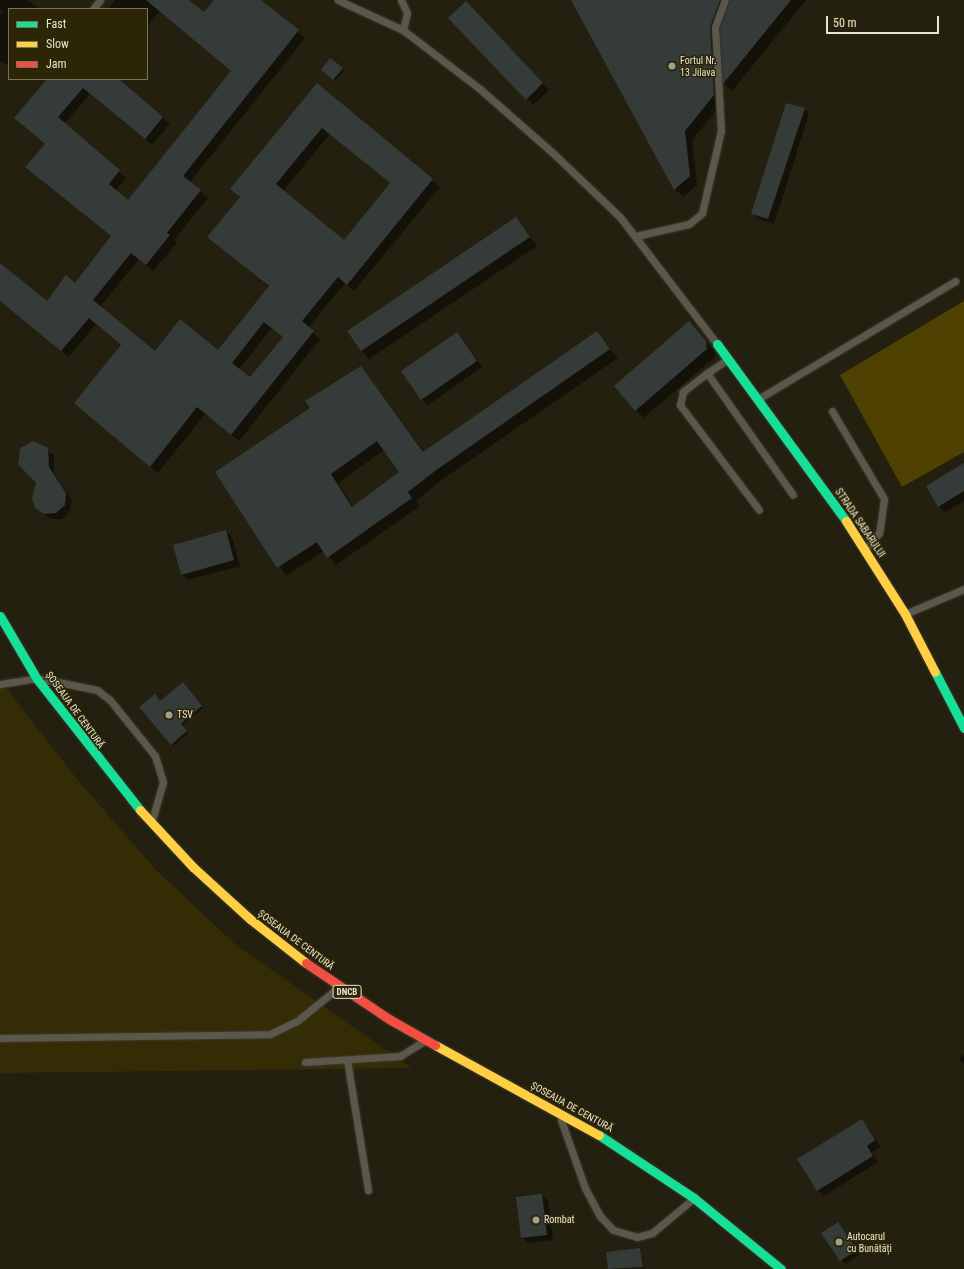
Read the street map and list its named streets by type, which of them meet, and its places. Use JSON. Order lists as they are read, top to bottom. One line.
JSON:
{"streets":{"main road":["STRADA SABARULUI","ȘOSEAUA DE CENTURĂ","DNCB"]},"places":["Fortul Nr. 13 Jilava","TSV","Rombat","Autocarul cu Bunătăți"],"legend":["Fast","Slow","Jam"],"scale_bar":"50 m"}
